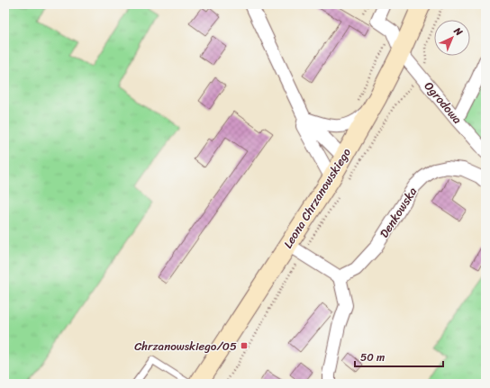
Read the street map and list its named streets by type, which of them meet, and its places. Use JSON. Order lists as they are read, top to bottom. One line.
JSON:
{"streets":{"street":["Ogrodowa","Leona Chrzanowskiego","Denkowska"]},"crossings":[["Ogrodowa","Leona Chrzanowskiego"]],"places":{"transit":["Chrzanowskiego/05"]},"scale_bar":"50 m","north":"top right"}
